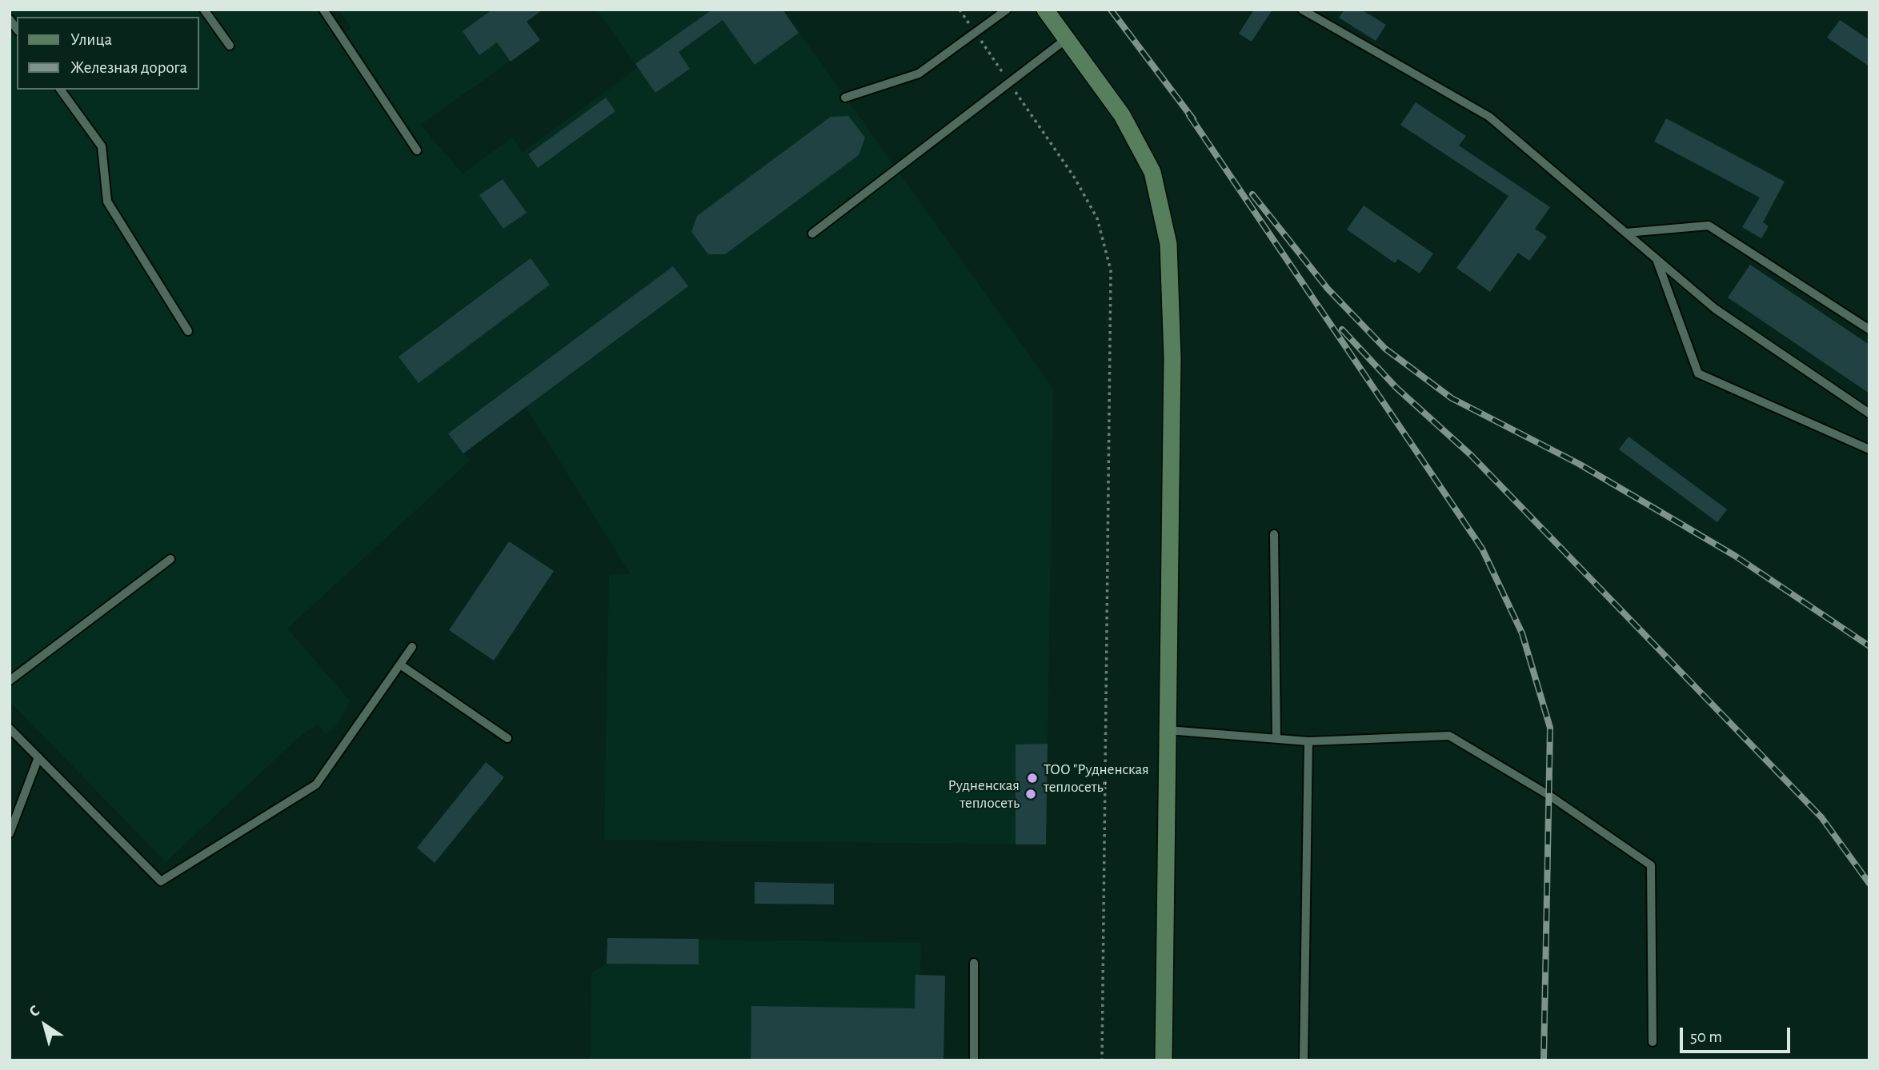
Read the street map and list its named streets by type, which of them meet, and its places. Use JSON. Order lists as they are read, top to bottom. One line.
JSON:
{"places":["ТОО \"Рудненская теплосеть\"","Рудненская теплосеть"],"legend":["Улица","Железная дорога"],"scale_bar":"50 m","north":"top left"}
